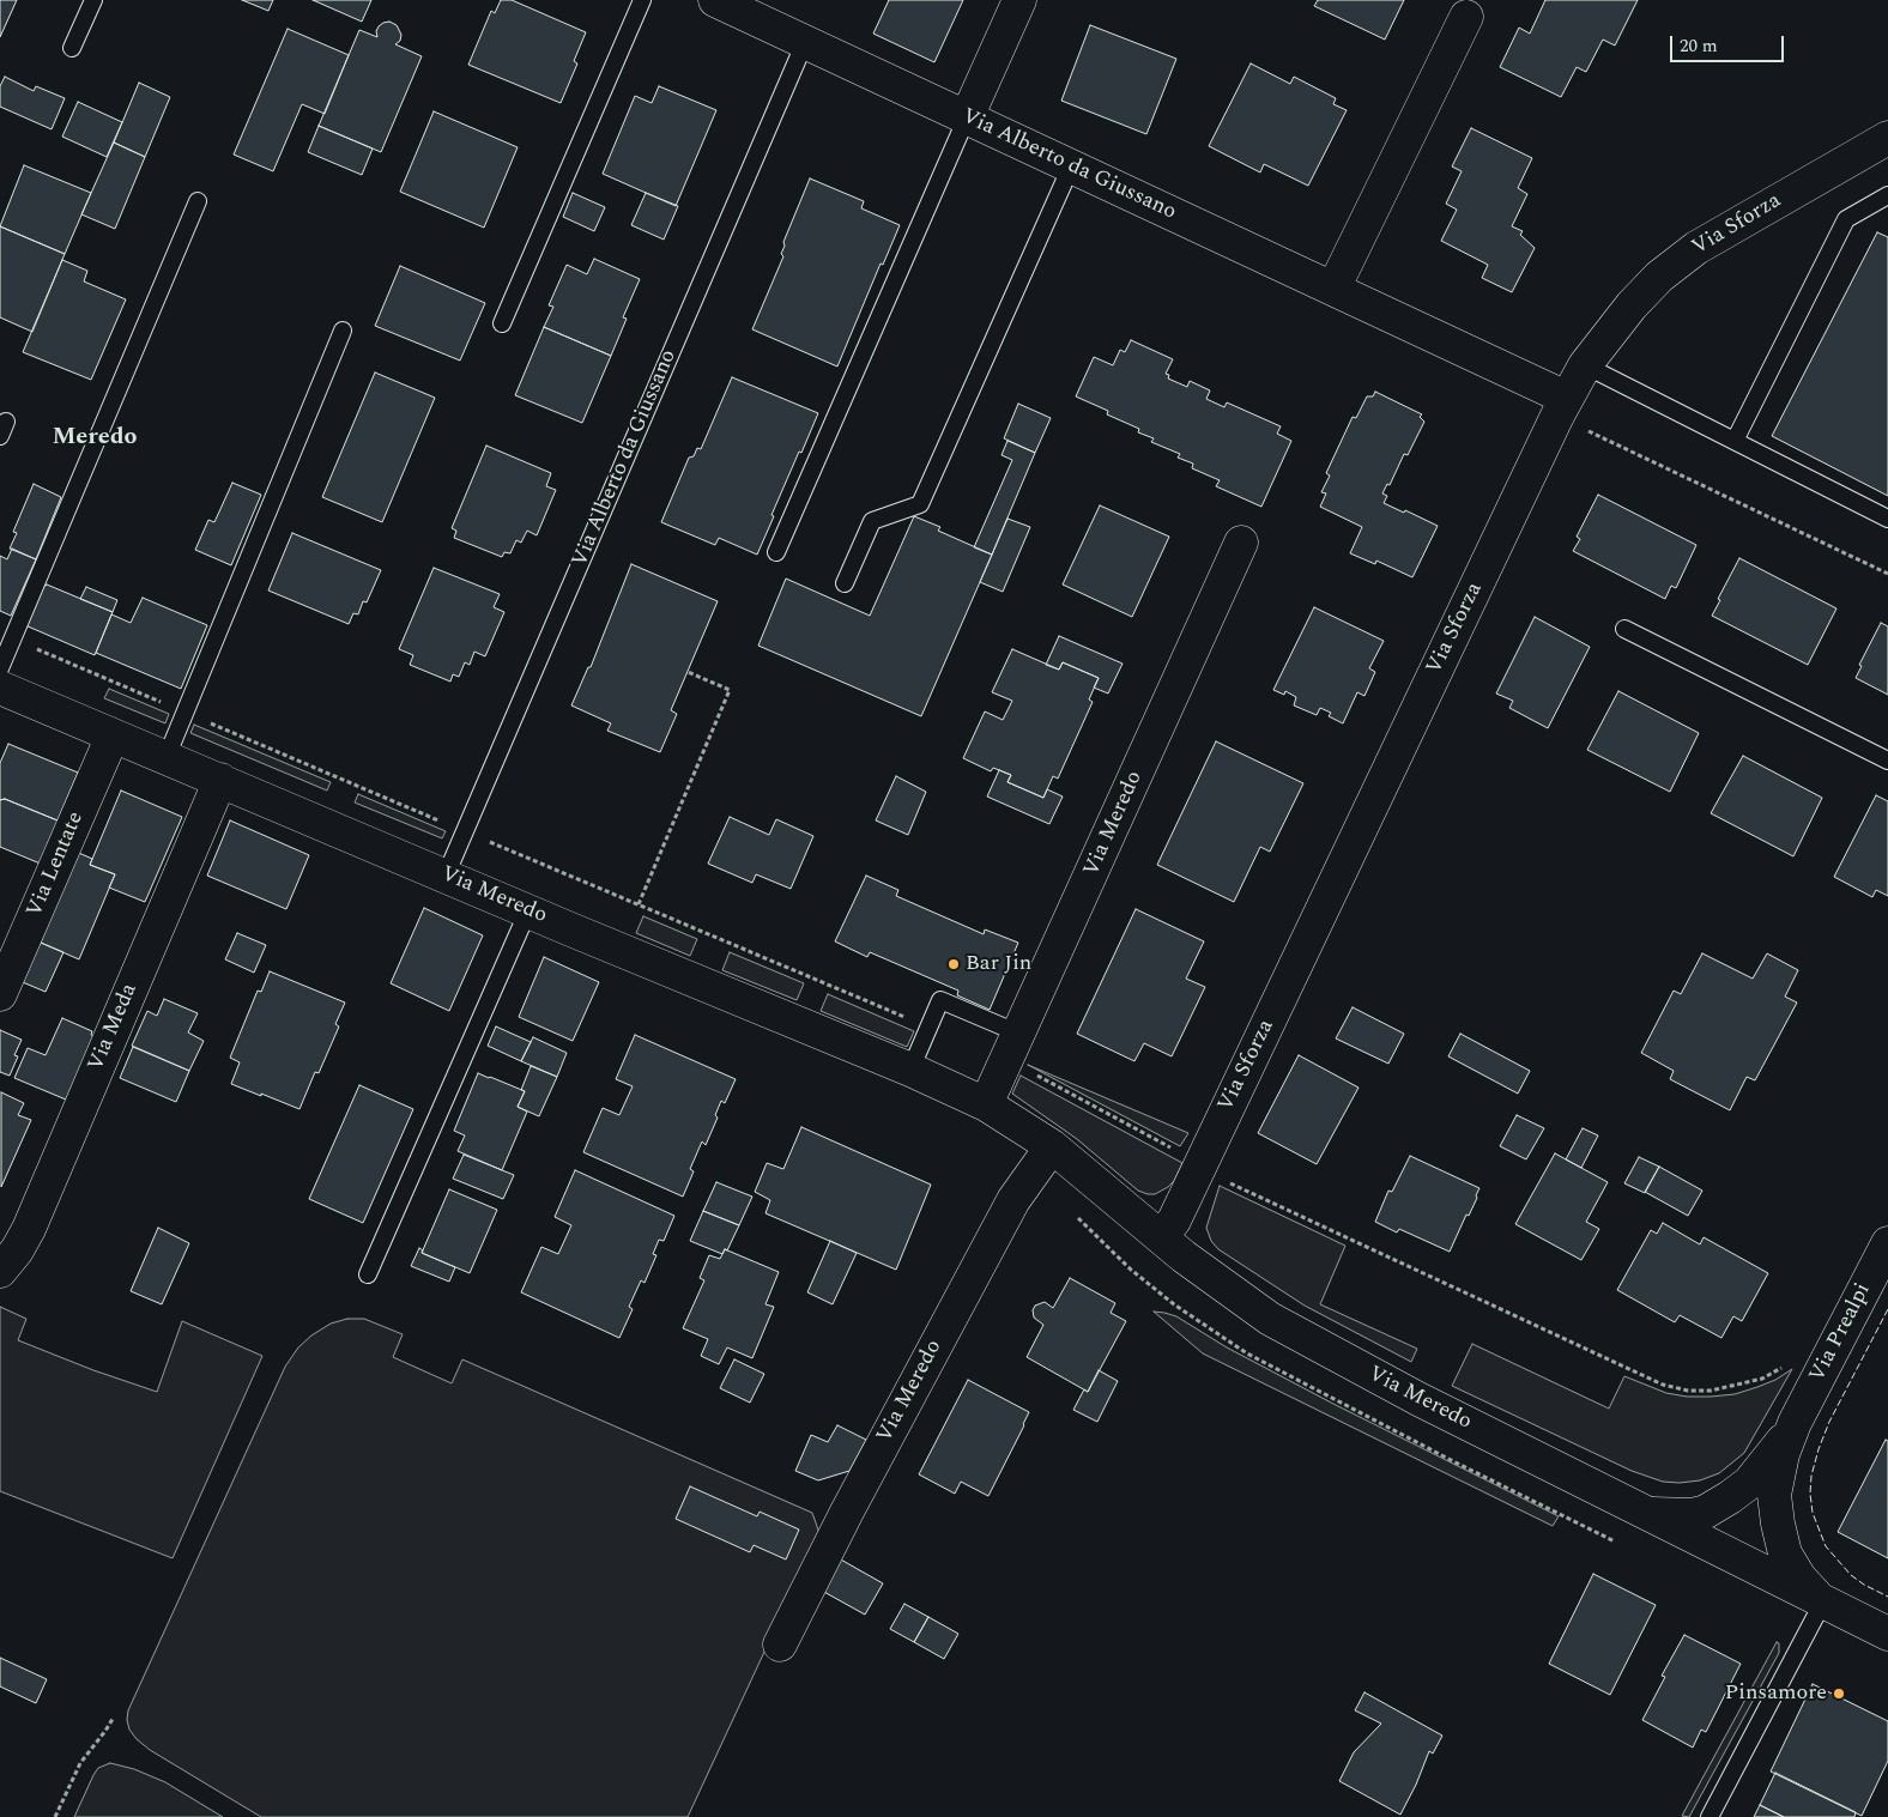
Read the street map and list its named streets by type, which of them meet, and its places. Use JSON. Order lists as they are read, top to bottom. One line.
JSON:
{"streets":{"street":["Via Alberto da Giussano","Via Sforza","Via Meredo","Via Lentate","Via Meda","Via Prealpi"]},"crossings":[["Via Alberto da Giussano","Via Sforza"],["Via Alberto da Giussano","Via Meredo"],["Via Sforza","Via Meredo"],["Via Meredo","Via Lentate"],["Via Meredo","Via Meda"],["Via Meredo","Via Prealpi"]],"districts":["Meredo"],"places":["Bar Jin","Pinsamore"],"scale_bar":"20 m"}
